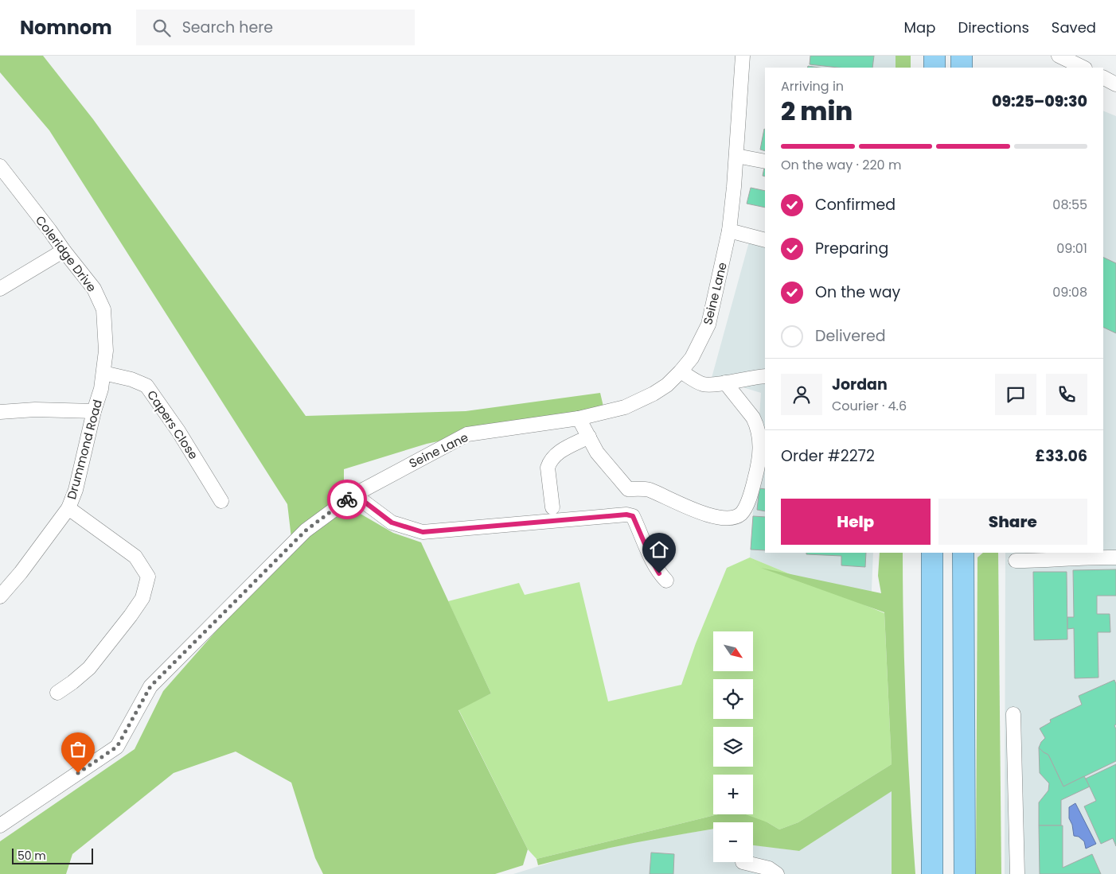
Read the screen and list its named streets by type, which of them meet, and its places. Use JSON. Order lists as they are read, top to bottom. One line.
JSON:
{"streets":{"street":["Coleridge Drive","Seine Lane","Capers Close","Drummond Road"]},"crossings":[["Coleridge Drive","Drummond Road"],["Capers Close","Drummond Road"]],"scale_bar":"50 m","north":"bottom right","page":{"header":"Nomnom","search":"Search here","nav":["Map","Directions","Saved"],"heading":["2 min","Arriving in","09:25–09:30"],"panel":["Jordan","Courier · 4.6","Order #2272","£33.06"],"bar":"On the way · 220 m","list":[["Confirmed","08:55"],["Preparing","09:01"],["On the way","09:08"],"Delivered"],"buttons":["Help","Share"],"map_buttons":["+","−"],"scale":"50 m"}}
